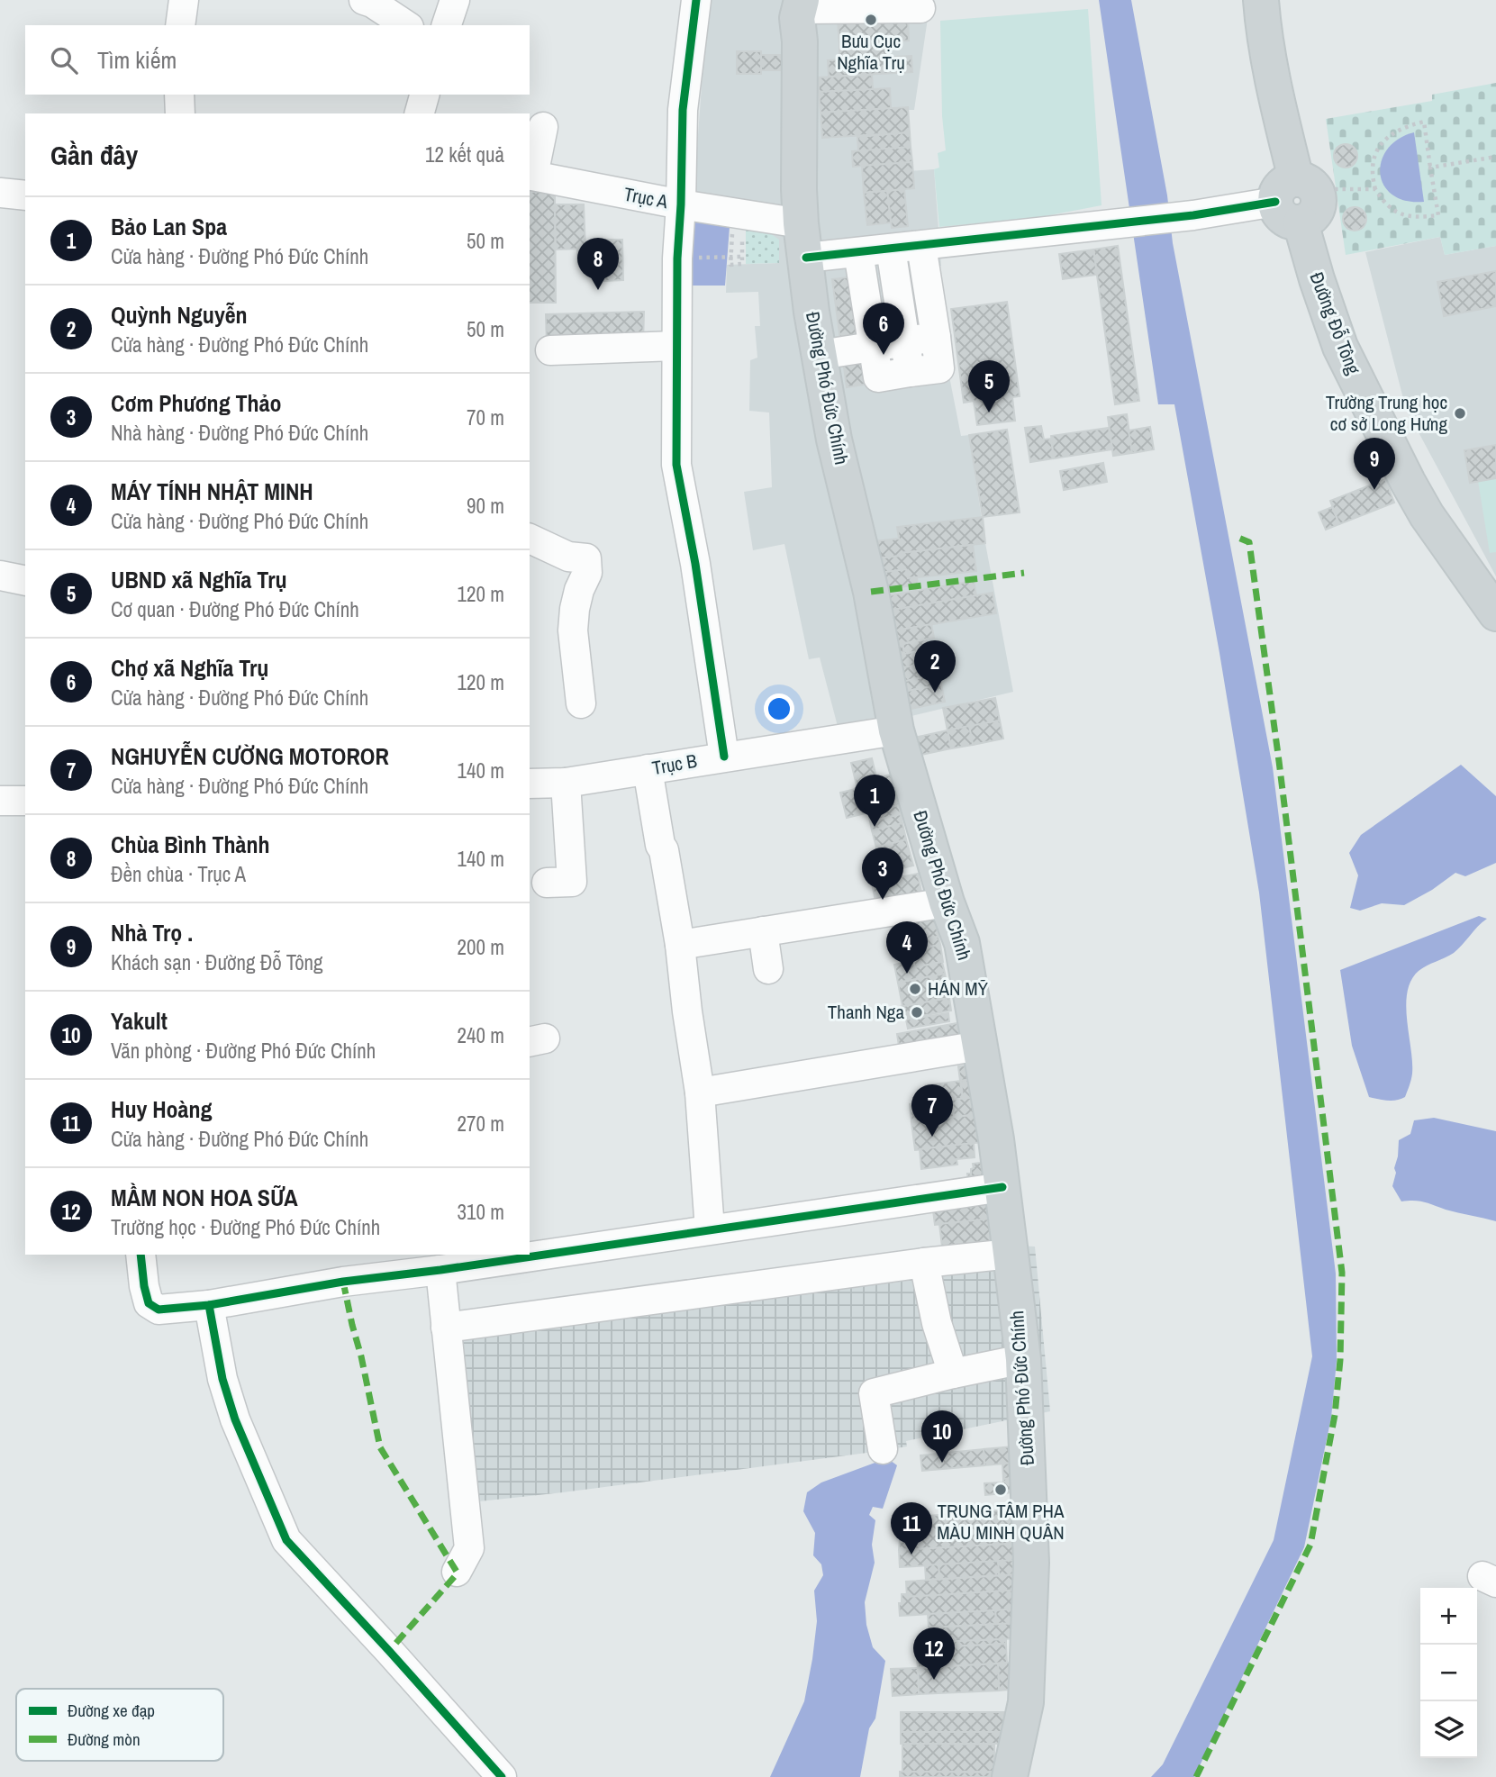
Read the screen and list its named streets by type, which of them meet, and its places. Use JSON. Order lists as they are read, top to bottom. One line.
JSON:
{"streets":{"main road":["Đường Đỗ Tông","Đường Phó Đức Chính"],"street":["Trục A","Trục B"]},"crossings":[["Trục A","Đường Phó Đức Chính"],["Đường Phó Đức Chính","Trục B"]],"places":["Bưu Cục Nghĩa Trụ","Trường Trung học cơ sở Long Hưng","HÁN MỸ","Thanh Nga","TRUNG TÂM PHA MÀU MINH QUÂN"],"legend":["Đường xe đạp","Đường mòn"],"page":{"search":"Tìm kiếm","heading":["Gần đây","12 kết quả"],"list":[{"mark":"1","name":"Bảo Lan Spa","note":"Cửa hàng · Đường Phó Đức Chính","value":"50 m"},{"mark":"2","name":"Quỳnh Nguyễn","note":"Cửa hàng · Đường Phó Đức Chính","value":"50 m"},{"mark":"3","name":"Cơm Phương Thảo","note":"Nhà hàng · Đường Phó Đức Chính","value":"70 m"},{"mark":"4","name":"MÁY TÍNH NHẬT MINH","note":"Cửa hàng · Đường Phó Đức Chính","value":"90 m"},{"mark":"5","name":"UBND xã Nghĩa Trụ","note":"Cơ quan · Đường Phó Đức Chính","value":"120 m"},{"mark":"6","name":"Chợ xã Nghĩa Trụ","note":"Cửa hàng · Đường Phó Đức Chính","value":"120 m"},{"mark":"7","name":"NGHUYỄN CƯỜNG MOTOROR","note":"Cửa hàng · Đường Phó Đức Chính","value":"140 m"},{"mark":"8","name":"Chùa Bình Thành","note":"Đền chùa · Trục A","value":"140 m"},{"mark":"9","name":"Nhà Trọ .","note":"Khách sạn · Đường Đỗ Tông","value":"200 m"},{"mark":"10","name":"Yakult","note":"Văn phòng · Đường Phó Đức Chính","value":"240 m"},{"mark":"11","name":"Huy Hoàng","note":"Cửa hàng · Đường Phó Đức Chính","value":"270 m"},{"mark":"12","name":"MẦM NON HOA SỮA","note":"Trường học · Đường Phó Đức Chính","value":"310 m"}],"pins":["8","6","5","9","2","1","3","4","7","10","11","12"],"map_buttons":["+","−"]}}
